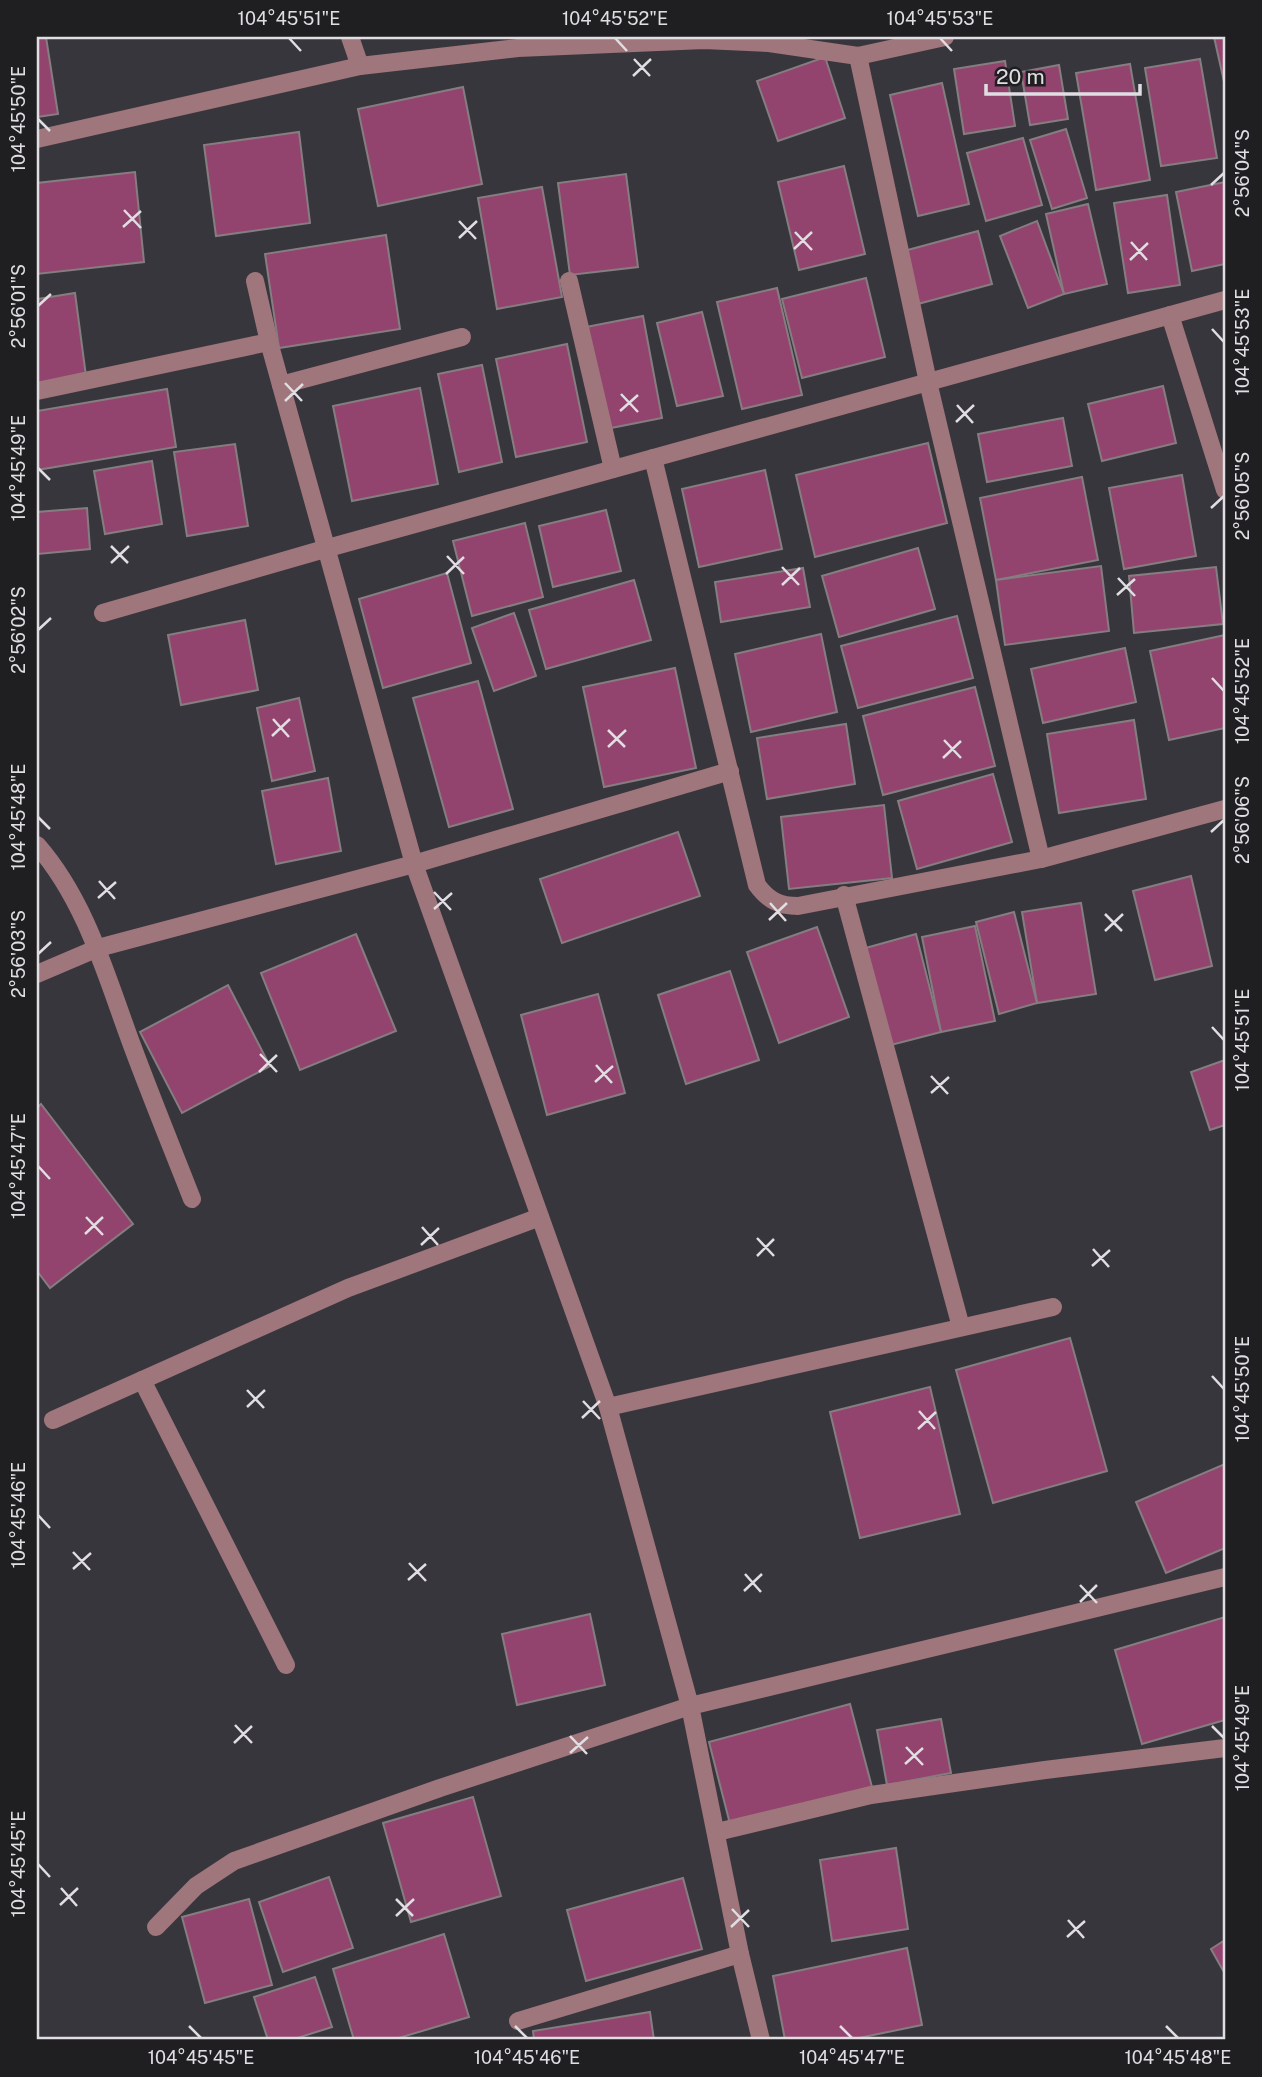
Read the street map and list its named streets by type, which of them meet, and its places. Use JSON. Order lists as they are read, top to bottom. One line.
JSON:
{"scale_bar":"20 m","coordinates":["104°45'51\"E","104°45'52\"E","104°45'53\"E","104°45'50\"E","2°56'04\"S","2°56'01\"S","104°45'49\"E","2°56'05\"S","2°56'02\"S","104°45'48\"E","2°56'06\"S","2°56'03\"S","104°45'47\"E","104°45'46\"E","104°45'45\"E"]}
